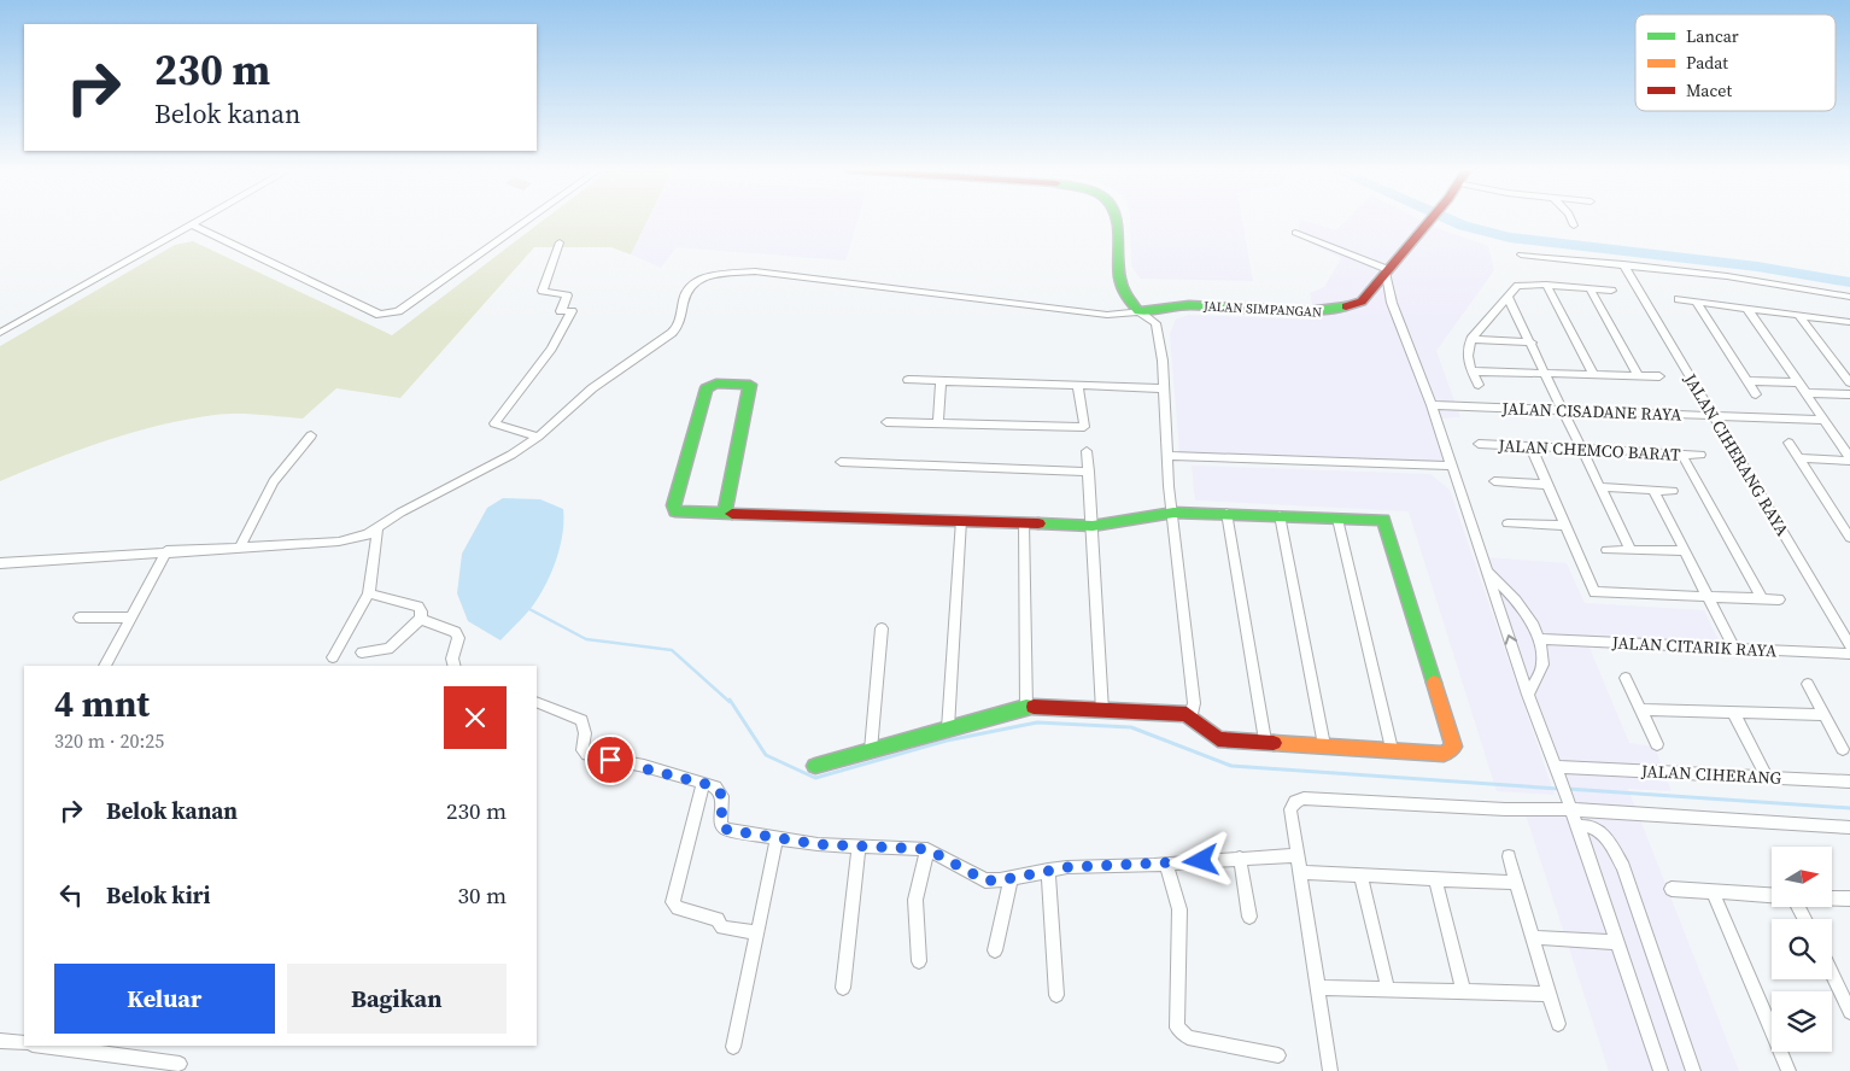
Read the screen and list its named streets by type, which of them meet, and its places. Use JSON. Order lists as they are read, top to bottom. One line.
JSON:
{"streets":{"street":["JALAN SIMPANGAN","JALAN CISADANE RAYA","JALAN CHEMCO BARAT","JALAN CIHERANG RAYA","JALAN CITARIK RAYA","JALAN CIHERANG"]},"crossings":[["JALAN CISADANE RAYA","JALAN CIHERANG RAYA"]],"legend":["Lancar","Padat","Macet"],"north":"right","page":{"turn":["230 m","Belok kanan"],"heading":["4 mnt","320 m · 20:25"],"list":[{"name":"Belok kanan","value":"230 m"},{"name":"Belok kiri","value":"30 m"}],"buttons":["Keluar","Bagikan"]}}
